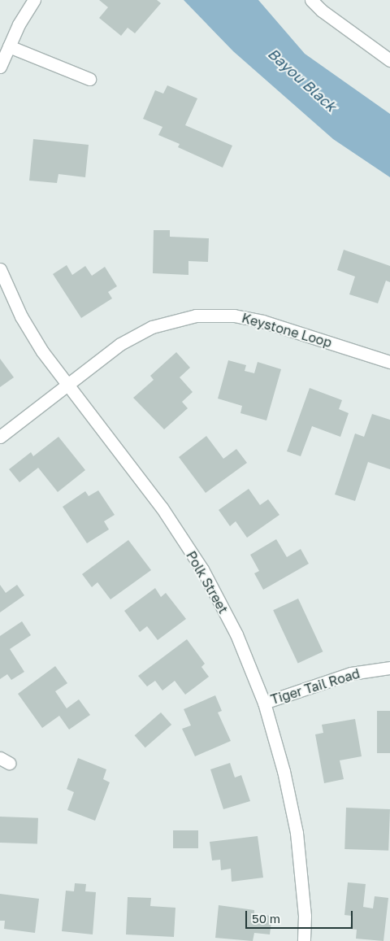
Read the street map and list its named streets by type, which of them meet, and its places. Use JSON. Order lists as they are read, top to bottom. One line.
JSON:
{"streets":{"street":["Keystone Loop","Polk Street","Tiger Tail Road"]},"crossings":[["Keystone Loop","Polk Street"],["Polk Street","Tiger Tail Road"]],"water":["Bayou Black"],"scale_bar":"50 m"}
